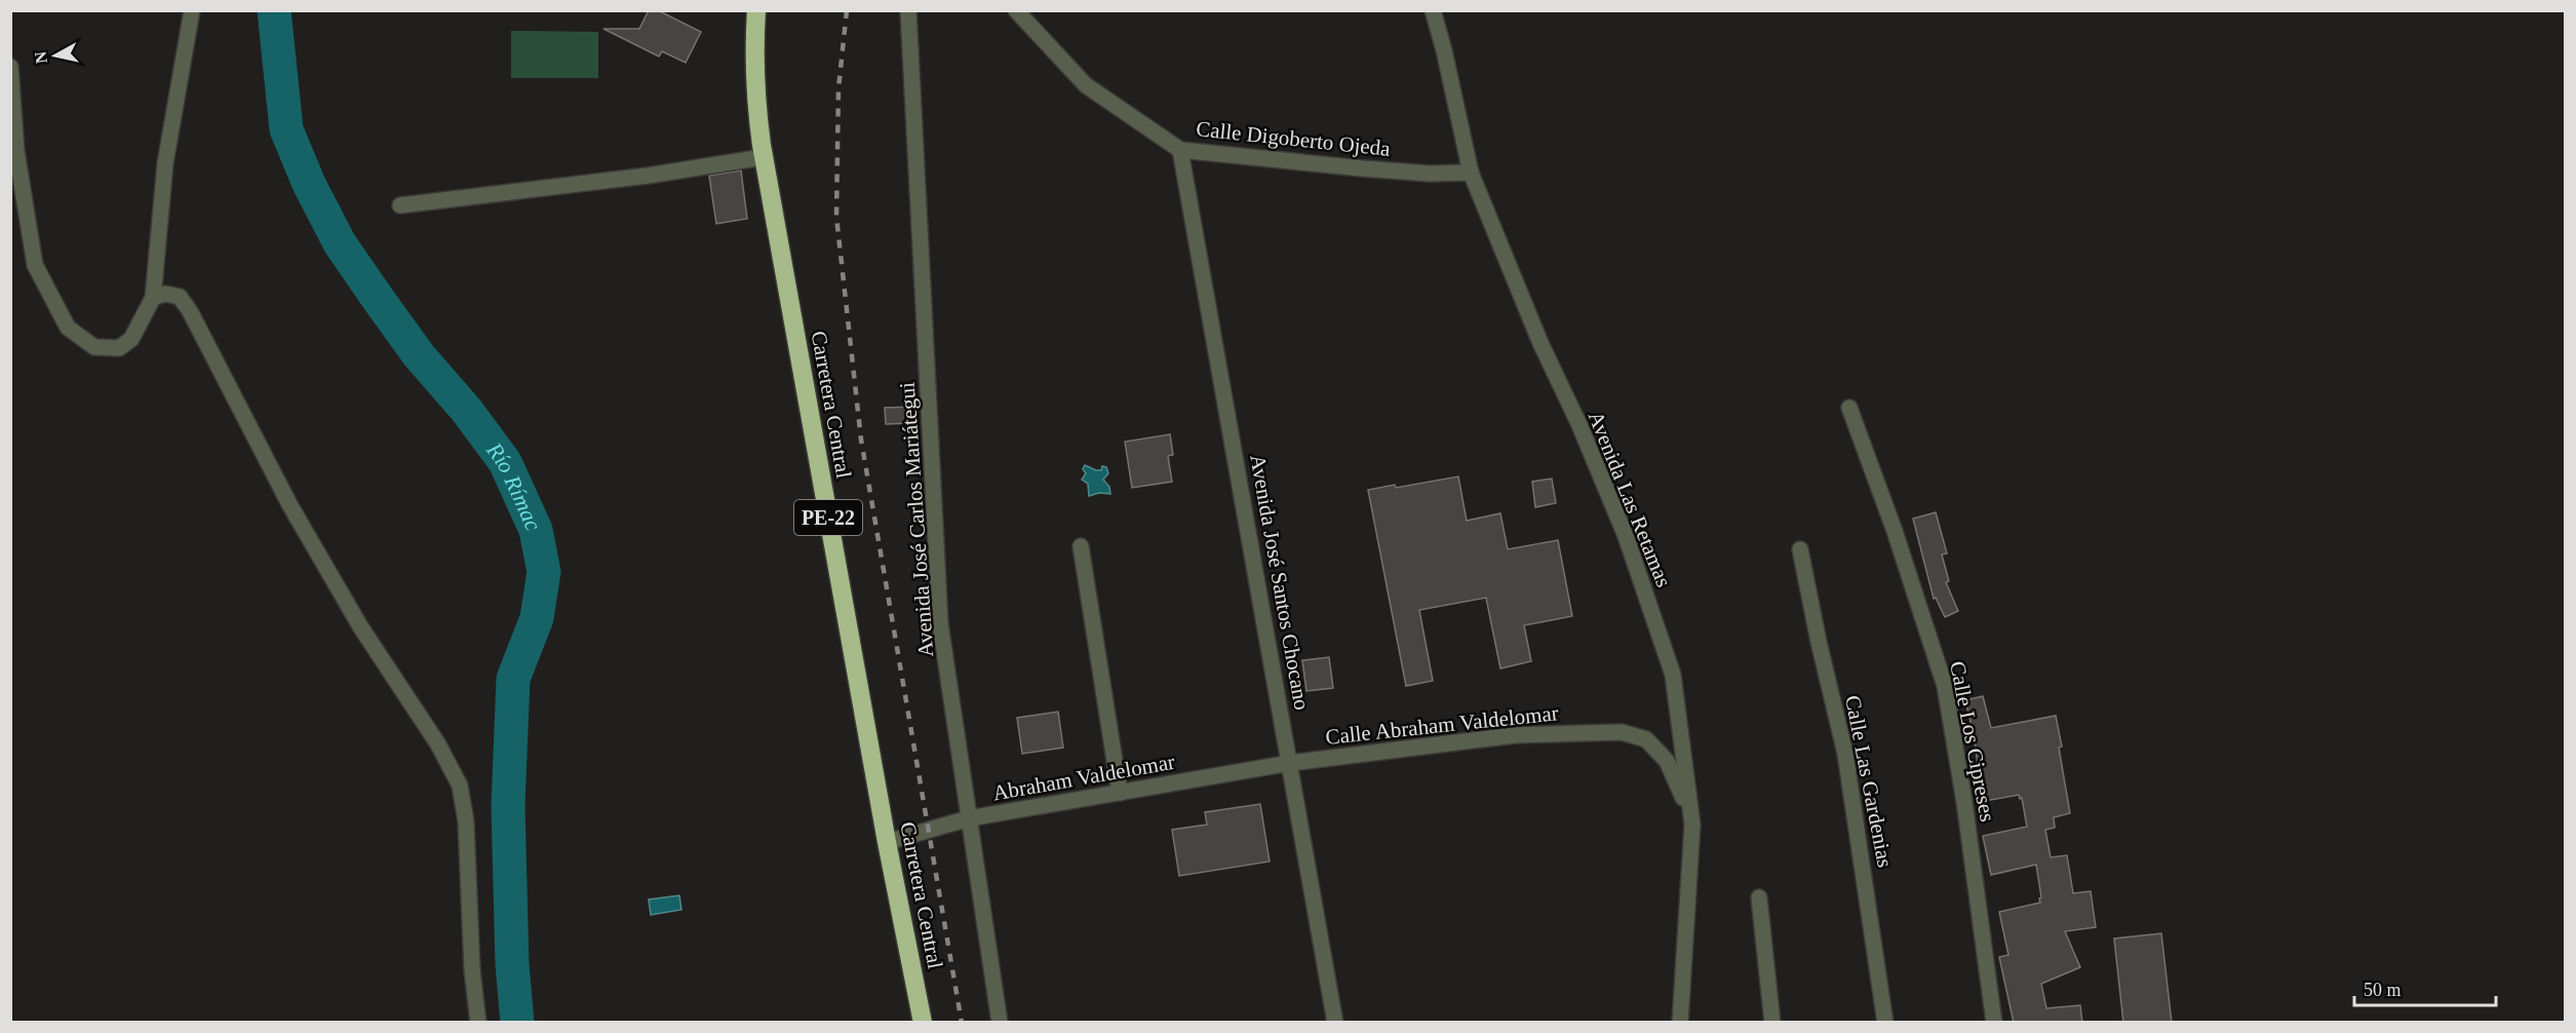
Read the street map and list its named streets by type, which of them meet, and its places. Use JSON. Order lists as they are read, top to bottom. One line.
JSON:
{"streets":{"highway":["Carretera Central","PE-22"],"street":["Calle Digoberto Ojeda","Avenida Las Retamas","Avenida José Carlos Mariátegui","Avenida José Santos Chocano","Calle Abraham Valdelomar","Calle Los Cipreses","Abraham Valdelomar","Calle Las Gardenias"]},"crossings":[["Calle Digoberto Ojeda","Avenida Las Retamas"],["Calle Digoberto Ojeda","Avenida José Santos Chocano"],["Carretera Central","Abraham Valdelomar"],["Avenida Las Retamas","Calle Abraham Valdelomar"],["Avenida José Carlos Mariátegui","Abraham Valdelomar"],["Avenida José Santos Chocano","Calle Abraham Valdelomar"],["Avenida José Santos Chocano","Abraham Valdelomar"],["Calle Abraham Valdelomar","Abraham Valdelomar"]],"water":["Río Rímac"],"scale_bar":"50 m","north":"left"}
